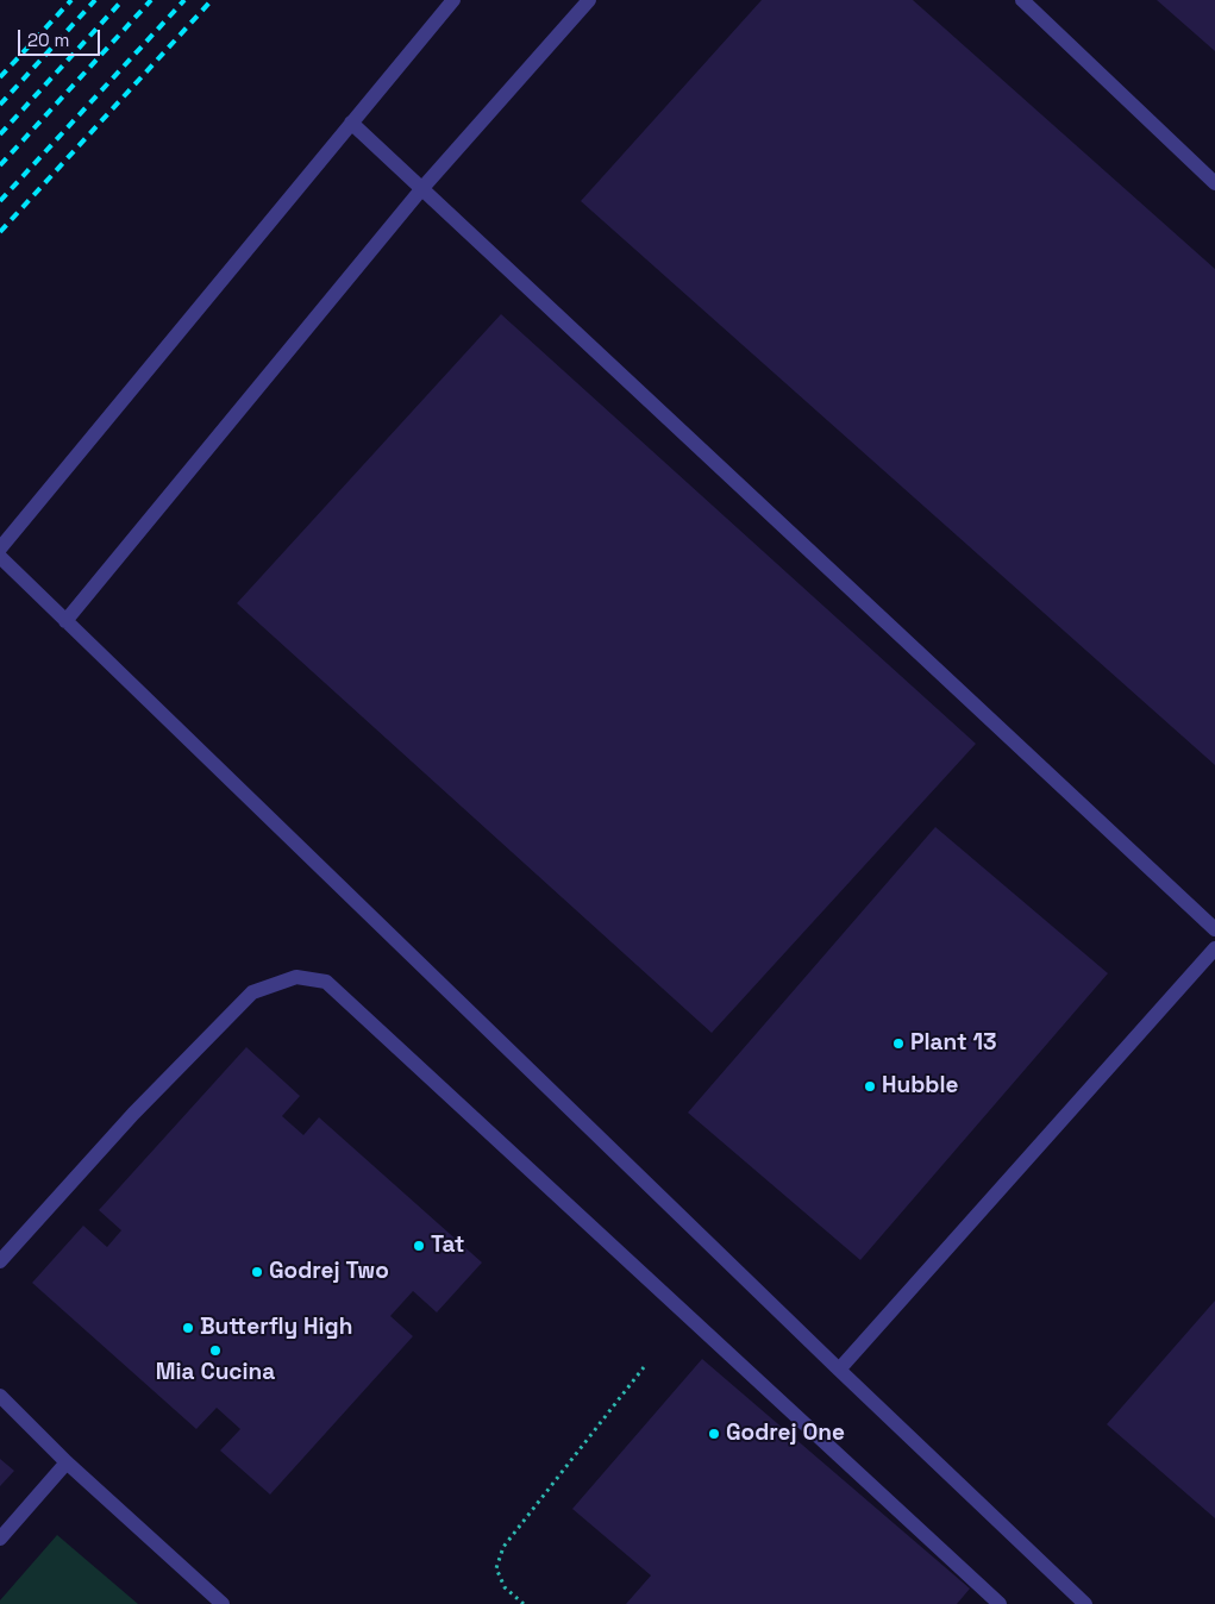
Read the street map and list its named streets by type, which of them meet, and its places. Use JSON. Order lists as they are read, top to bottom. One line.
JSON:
{"places":["Plant 13","Hubble","Tat","Godrej Two","Butterfly High","Mia Cucina","Godrej One"],"scale_bar":"20 m"}
